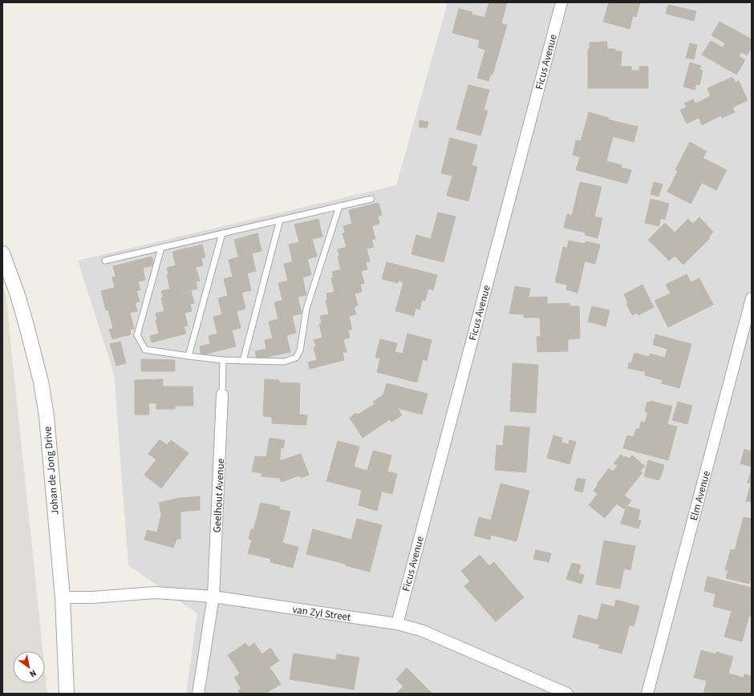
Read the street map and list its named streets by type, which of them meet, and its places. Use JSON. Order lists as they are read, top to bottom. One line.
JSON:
{"streets":{"street":["Ficus Avenue","Johan de Jong Drive","Geelhout Avenue","Elm Avenue","van Zyl Street"]},"crossings":[["Ficus Avenue","van Zyl Street"],["Johan de Jong Drive","van Zyl Street"],["Geelhout Avenue","van Zyl Street"]],"north":"bottom right"}
